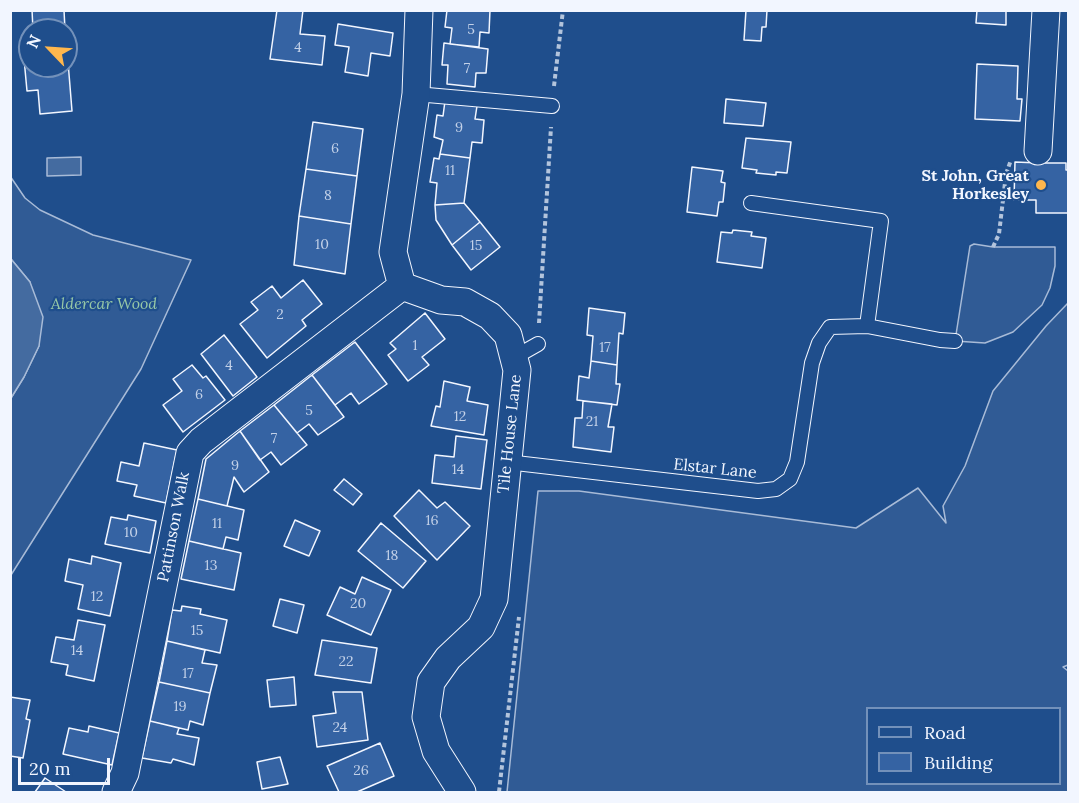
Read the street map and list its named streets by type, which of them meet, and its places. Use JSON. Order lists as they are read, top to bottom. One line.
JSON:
{"streets":{"street":["Tile House Lane","Pattinson Walk"],"lane":["Elstar Lane"]},"crossings":[["Tile House Lane","Elstar Lane"],["Tile House Lane","Pattinson Walk"]],"parks":["Aldercar Wood"],"places":["St John, Great Horkesley"],"house_numbers":["5","4","7","9","6","11","8","10","15","2","1","17","4","6","5","12","21","7","9","14","16","11","10","18","13","12","20","15","14","22","17","19","24","26"],"legend":["Road","Building"],"scale_bar":"20 m","north":"top left"}
